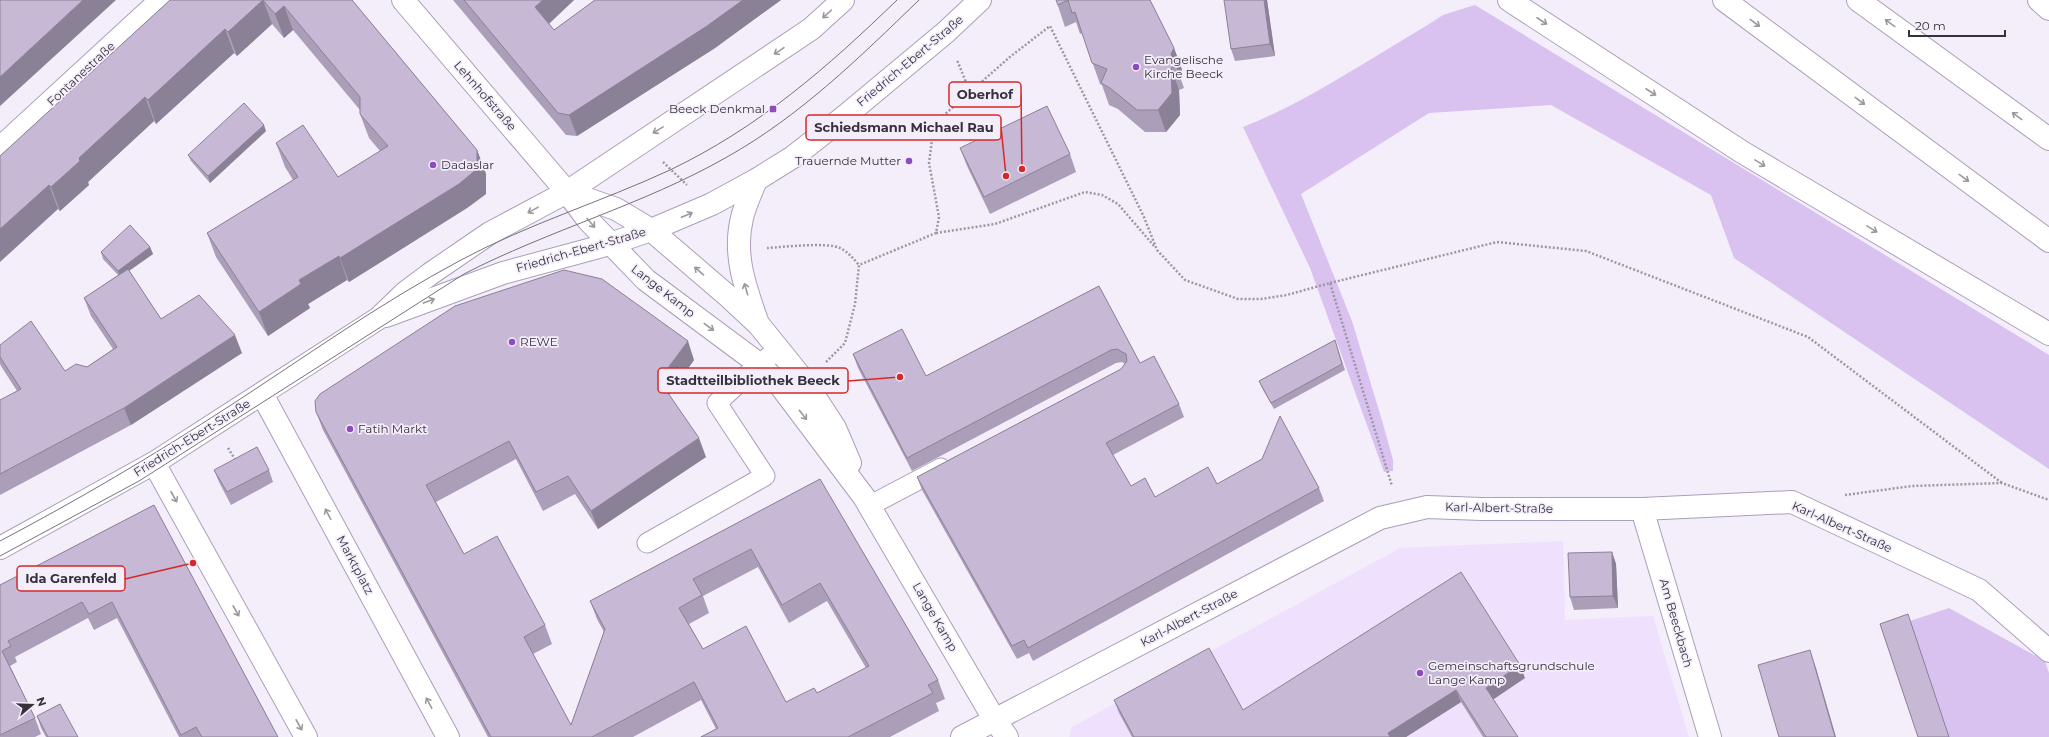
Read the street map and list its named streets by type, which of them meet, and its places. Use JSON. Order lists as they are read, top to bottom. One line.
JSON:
{"streets":{"main road":["Friedrich-Ebert-Straße","Fontanestraße","Lehnhofstraße","Lange Kamp","Karl-Albert-Straße","Marktplatz","Am Beeckbach"]},"crossings":[["Friedrich-Ebert-Straße","Lehnhofstraße"],["Friedrich-Ebert-Straße","Lange Kamp"],["Friedrich-Ebert-Straße","Marktplatz"],["Lehnhofstraße","Lange Kamp"],["Lange Kamp","Karl-Albert-Straße"],["Karl-Albert-Straße","Am Beeckbach"]],"places":{"other":["Evangelische Kirche Beeck","Trauernde Mutter","Dadaslar","Oberhof","Schiedsmann Michael Rau","REWE","Stadtteilbibliothek Beeck","Fatih Markt","Ida Garenfeld","Gemeinschaftsgrundschule Lange Kamp"],"transit":["Beeck Denkmal"]},"scale_bar":"20 m","north":"right"}
